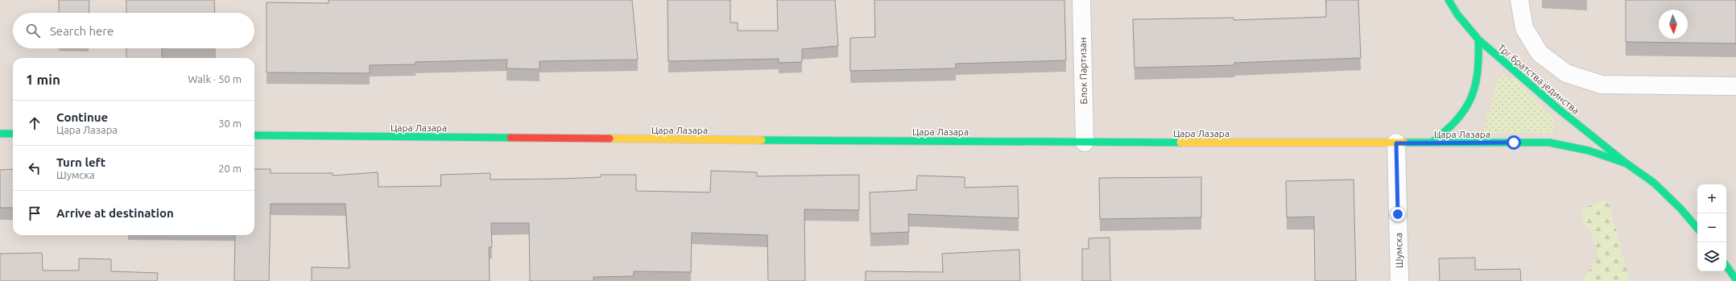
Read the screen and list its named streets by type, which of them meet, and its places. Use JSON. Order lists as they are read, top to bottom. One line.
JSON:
{"streets":{"main road":["Трг братства јединства","Цара Лазара"],"street":["Блок Партизан","Шумска"]},"crossings":[["Блок Партизан","Цара Лазара"],["Трг братства јединства","Цара Лазара"],["Цара Лазара","Шумска"]],"north":"bottom","page":{"search":"Search here","heading":["1 min","Walk · 50 m"],"list":[["Continue","Цара Лазара","30 m"],["Turn left","Шумска","20 m"],"Arrive at destination"],"map_buttons":["+","−"]}}
